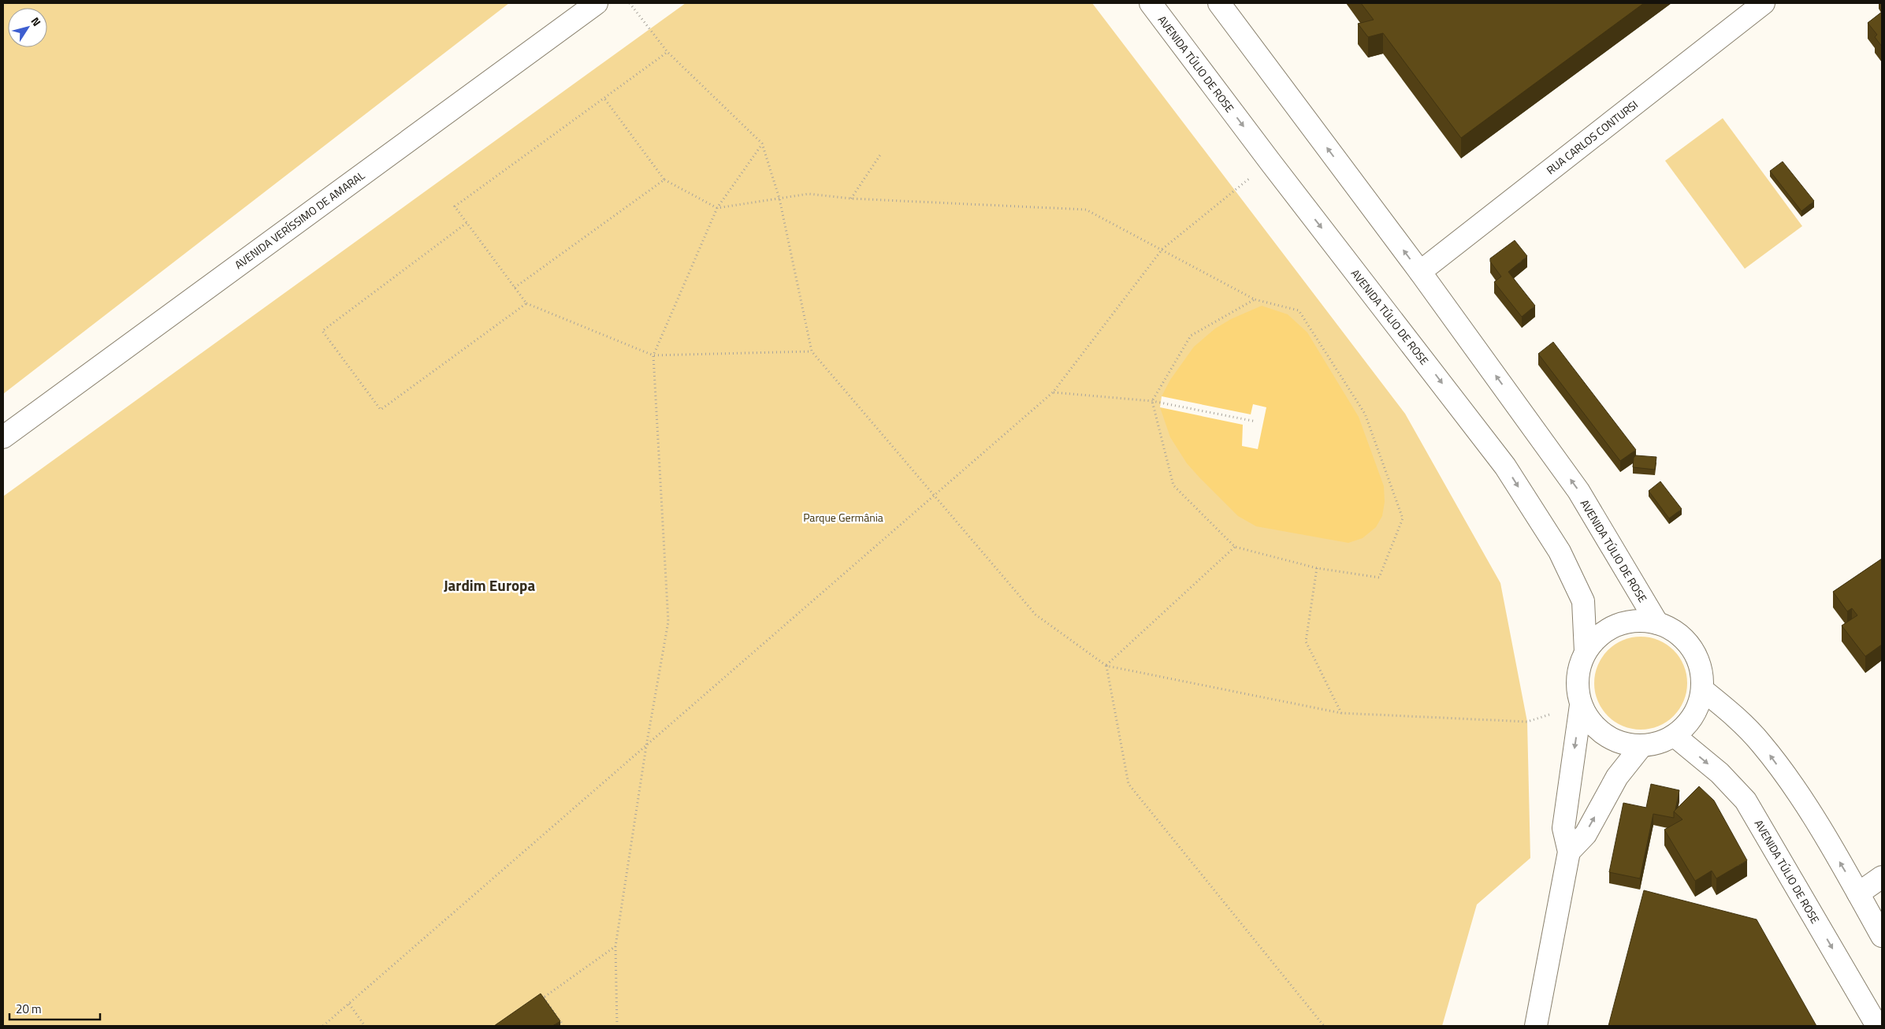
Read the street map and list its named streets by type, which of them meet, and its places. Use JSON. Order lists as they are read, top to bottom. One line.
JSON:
{"streets":{"street":["AVENIDA TÚLIO DE ROSE","RUA CARLOS CONTURSI","AVENIDA VERÍSSIMO DE AMARAL"]},"crossings":[["AVENIDA TÚLIO DE ROSE","RUA CARLOS CONTURSI"]],"districts":["Jardim Europa"],"parks":["Parque Germânia"],"scale_bar":"20 m","north":"top right"}
